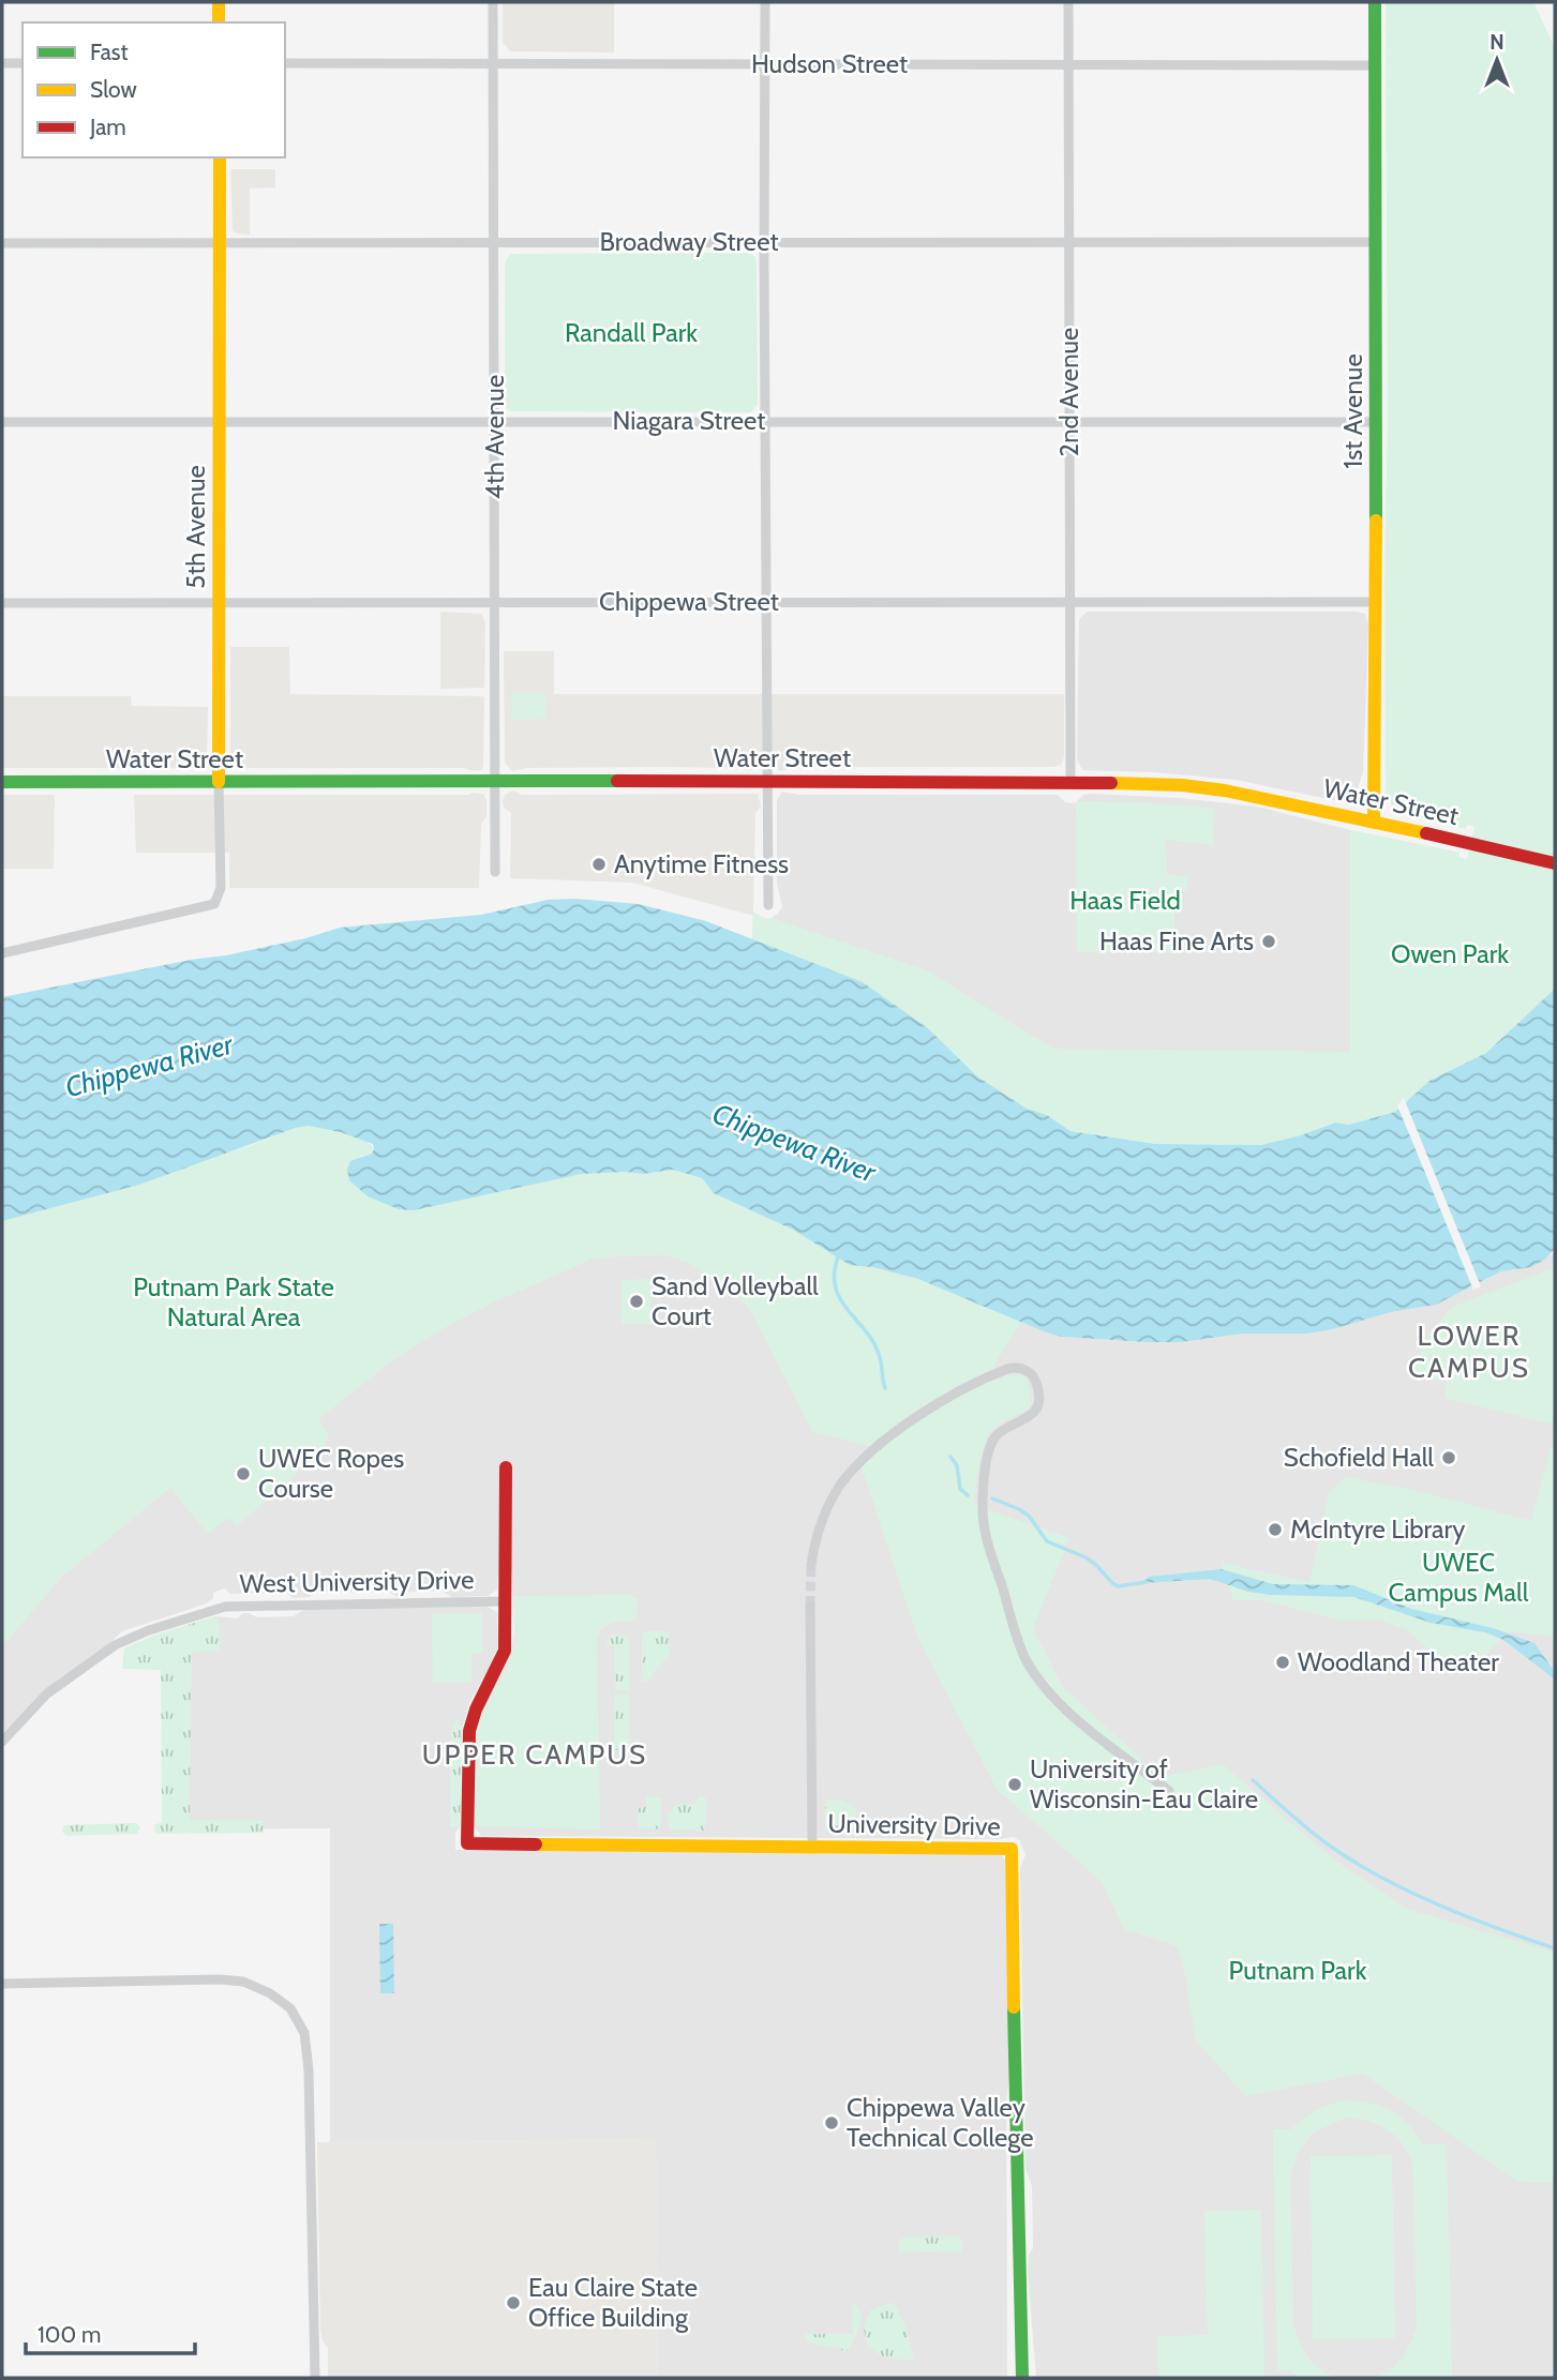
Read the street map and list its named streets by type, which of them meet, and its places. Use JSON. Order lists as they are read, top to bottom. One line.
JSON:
{"streets":{"street":["Hudson Street","Broadway Street","2nd Avenue","1st Avenue","Niagara Street","4th Avenue","5th Avenue","Chippewa Street","Water Street","West University Drive","University Drive"]},"crossings":[["Hudson Street","2nd Avenue"],["Hudson Street","1st Avenue"],["Hudson Street","4th Avenue"],["Broadway Street","2nd Avenue"],["Broadway Street","1st Avenue"],["Broadway Street","4th Avenue"],["Broadway Street","5th Avenue"],["2nd Avenue","Niagara Street"],["2nd Avenue","Chippewa Street"],["2nd Avenue","Water Street"],["1st Avenue","Niagara Street"],["1st Avenue","Chippewa Street"],["1st Avenue","Water Street"],["Niagara Street","4th Avenue"],["Niagara Street","5th Avenue"],["4th Avenue","Chippewa Street"],["4th Avenue","Water Street"],["5th Avenue","Chippewa Street"],["5th Avenue","Water Street"],["West University Drive","University Drive"]],"districts":["LOWER CAMPUS","UPPER CAMPUS"],"water":["Chippewa River"],"parks":["Randall Park","Haas Field","Owen Park","Putnam Park State Natural Area","UWEC Campus Mall","Putnam Park"],"places":["Anytime Fitness","Haas Fine Arts","Sand Volleyball Court","Schofield Hall","UWEC Ropes Course","McIntyre Library","Woodland Theater","University of Wisconsin-Eau Claire","Chippewa Valley Technical College","Eau Claire State Office Building"],"legend":["Fast","Slow","Jam"],"scale_bar":"100 m","north":"top"}
